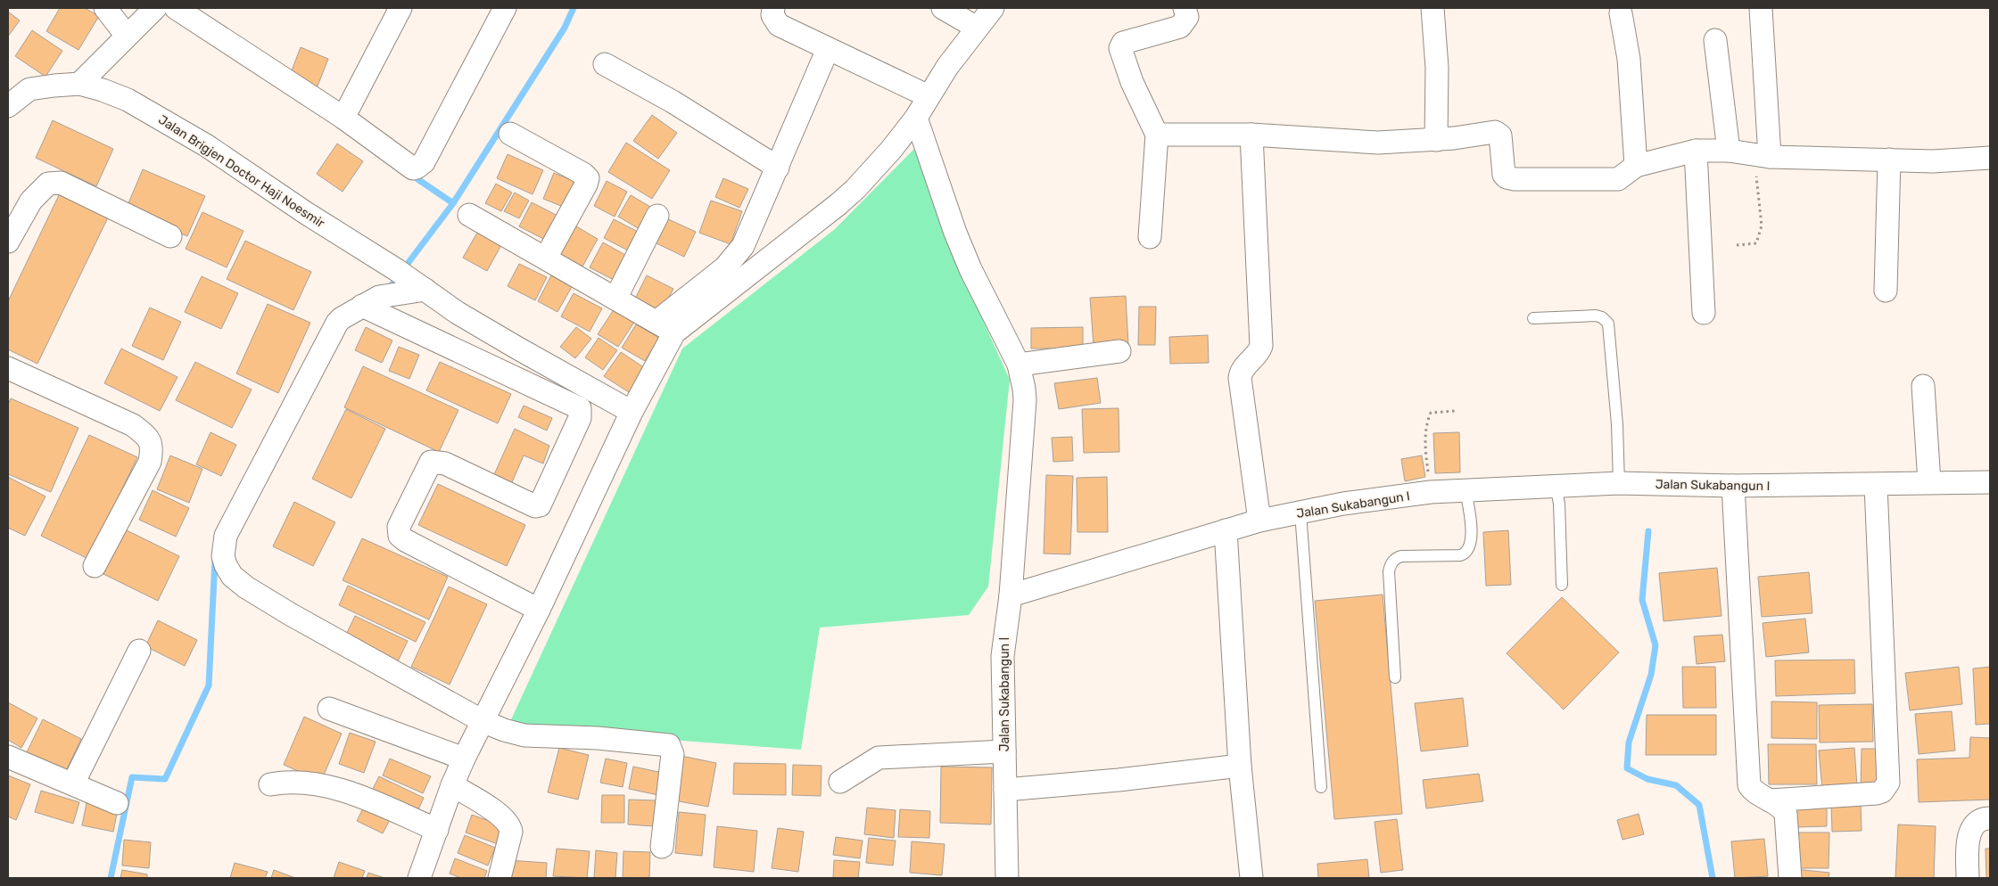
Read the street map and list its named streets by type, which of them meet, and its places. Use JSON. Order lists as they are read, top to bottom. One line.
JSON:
{"streets":{"street":["Jalan Brigjen Doctor Haji Noesmir","Jalan Sukabangun I"]}}
